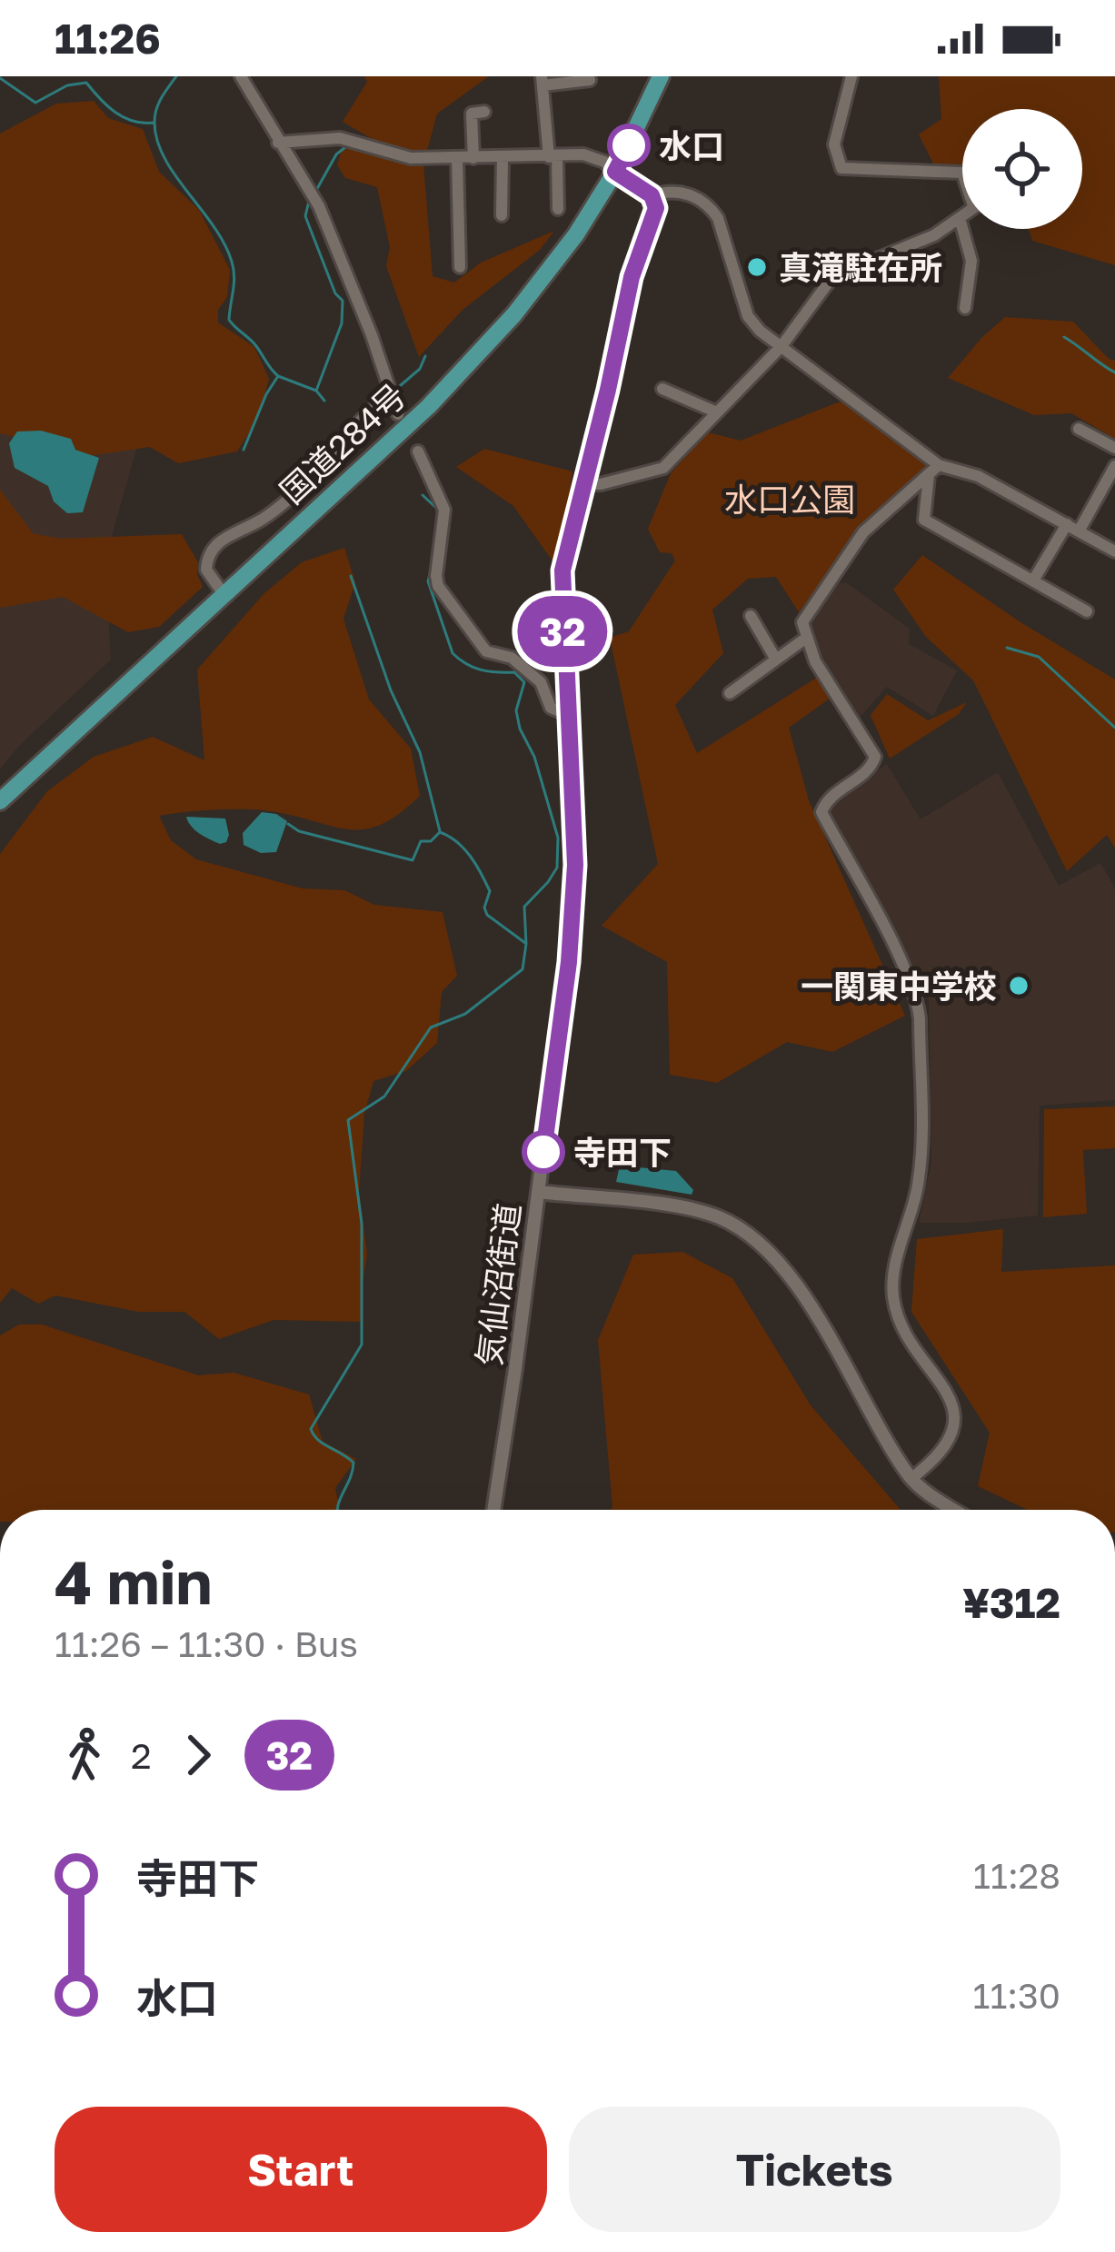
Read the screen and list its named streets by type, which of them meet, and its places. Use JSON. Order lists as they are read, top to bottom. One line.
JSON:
{"streets":{"highway":["国道284号"],"street":["気仙沼街道"]},"parks":["水口公園"],"places":["水口","真滝駐在所","一関東中学校","寺田下"],"lines":["bus line 32"],"page":{"status":"11:26","on_map":"32","heading":["4 min","11:26 – 11:30 · Bus","¥312"],"legs":["2","32"],"list":[{"name":"寺田下","value":"11:28"},{"name":"水口","value":"11:30"}],"buttons":["Start","Tickets"]}}
